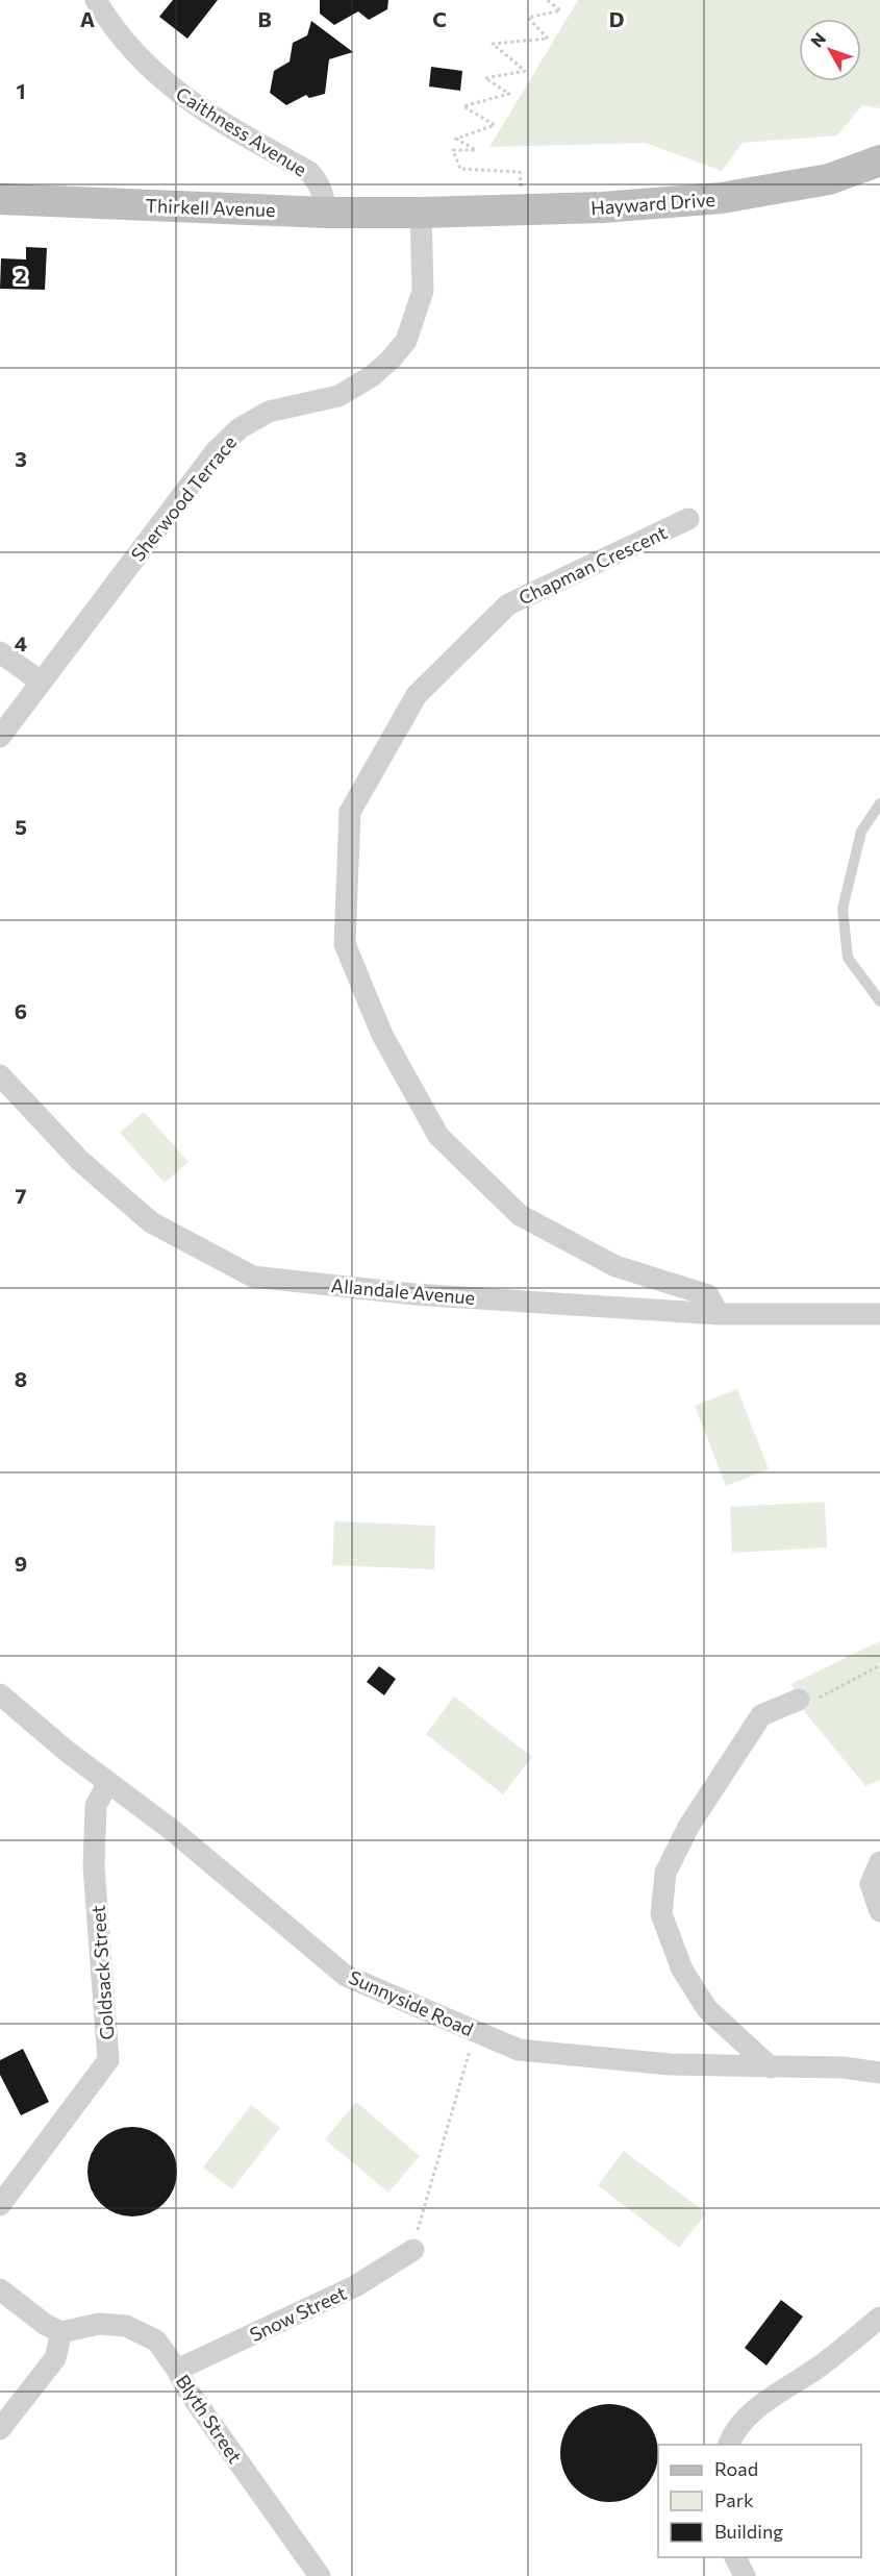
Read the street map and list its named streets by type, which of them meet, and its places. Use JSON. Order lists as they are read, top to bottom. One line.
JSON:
{"streets":{"street":["Caithness Avenue","Hayward Drive","Thirkell Avenue","Sherwood Terrace","Chapman Crescent","Allandale Avenue","Goldsack Street","Sunnyside Road","Snow Street","Blyth Street"]},"crossings":[["Caithness Avenue","Thirkell Avenue"],["Hayward Drive","Thirkell Avenue"],["Hayward Drive","Sherwood Terrace"],["Thirkell Avenue","Sherwood Terrace"],["Chapman Crescent","Allandale Avenue"],["Goldsack Street","Sunnyside Road"],["Snow Street","Blyth Street"]],"legend":["Road","Park","Building"],"north":"top left","grid":{"columns":["A","B","C","D"],"rows":["1","2","3","4","5","6","7","8","9"]}}
